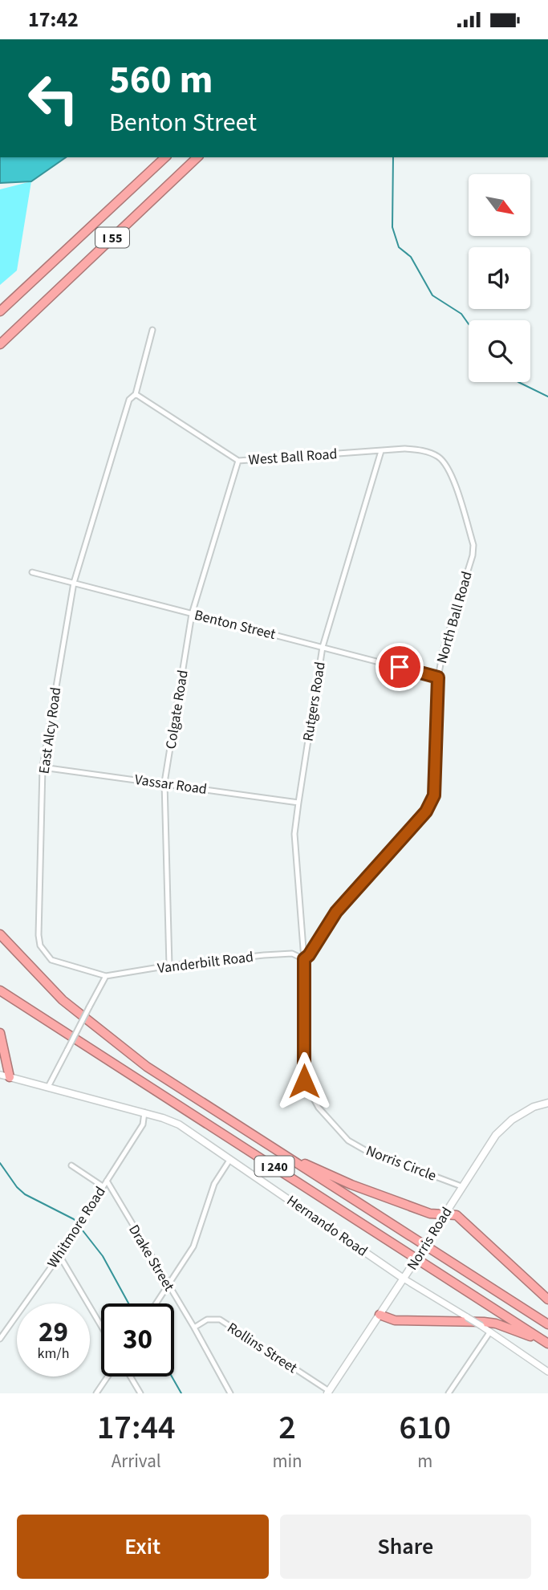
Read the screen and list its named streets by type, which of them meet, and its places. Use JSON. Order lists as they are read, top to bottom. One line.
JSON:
{"streets":{"highway":["I 55","I 240"],"main road":["Hernando Road","Norris Road"],"street":["West Ball Road","North Ball Road","Benton Street","Rutgers Road","Colgate Road","East Alcy Road","Vassar Road","Vanderbilt Road","Norris Circle","Whitmore Road","Drake Street","Rollins Street"]},"crossings":[["West Ball Road","North Ball Road"],["West Ball Road","Rutgers Road"],["West Ball Road","Colgate Road"],["West Ball Road","East Alcy Road"],["North Ball Road","Benton Street"],["North Ball Road","Rutgers Road"],["North Ball Road","Vanderbilt Road"],["North Ball Road","Norris Circle"],["Benton Street","Rutgers Road"],["Benton Street","Colgate Road"],["Benton Street","East Alcy Road"],["Rutgers Road","Vassar Road"],["Rutgers Road","Vanderbilt Road"],["Rutgers Road","Norris Circle"],["Colgate Road","Vassar Road"],["Colgate Road","Vanderbilt Road"],["East Alcy Road","Vassar Road"],["East Alcy Road","Vanderbilt Road"],["Vanderbilt Road","Norris Circle"],["Norris Circle","Norris Road"],["Hernando Road","Whitmore Road"],["Hernando Road","Norris Road"],["Whitmore Road","Drake Street"],["Norris Road","Rollins Street"],["Drake Street","Rollins Street"]],"north":"bottom right","page":{"status":"17:42","turn":["560 m","Benton Street"],"speed":"29 km/h","limit":"30","eta":["17:44","Arrival","2","min","610","m"],"buttons":["Exit","Share"]}}
